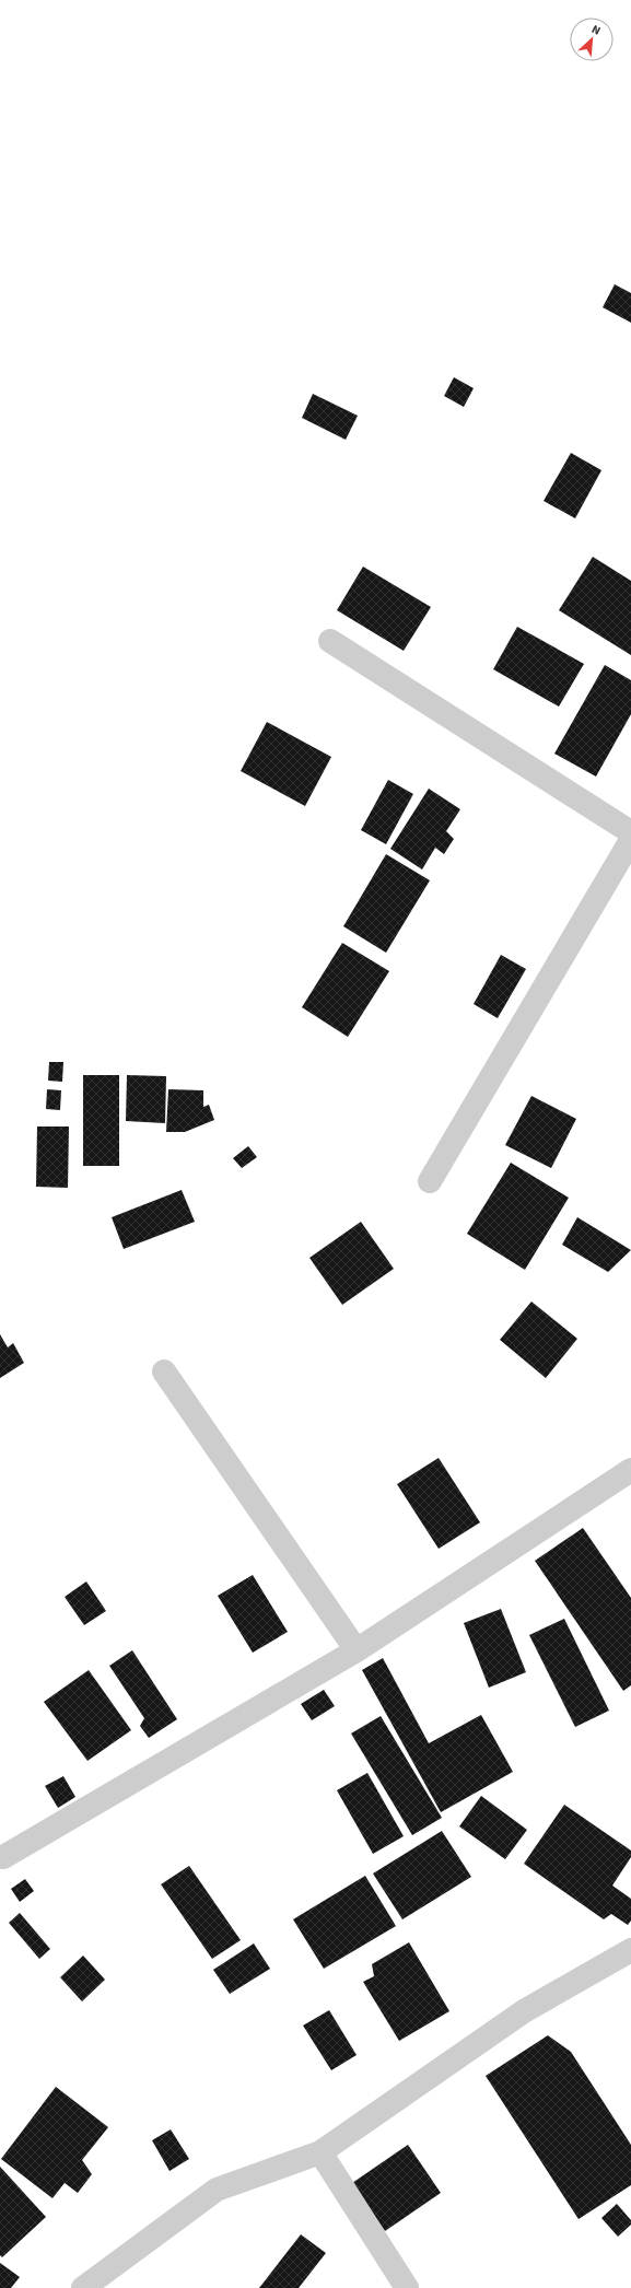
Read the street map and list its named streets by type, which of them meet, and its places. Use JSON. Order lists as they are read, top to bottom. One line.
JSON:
{"north":"top right"}
